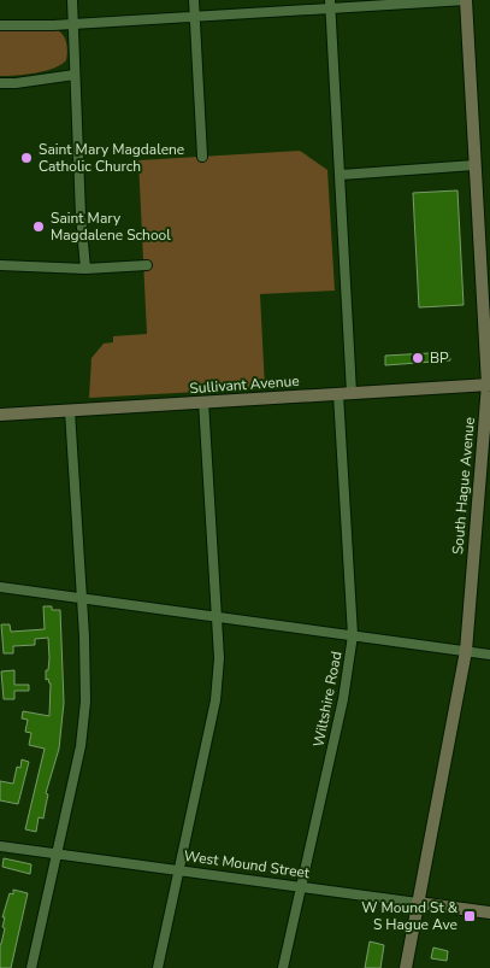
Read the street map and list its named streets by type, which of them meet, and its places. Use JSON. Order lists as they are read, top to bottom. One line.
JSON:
{"streets":{"main road":["Sullivant Avenue","South Hague Avenue","West Mound Street"],"street":["Wiltshire Road"]},"crossings":[["Sullivant Avenue","South Hague Avenue"],["Sullivant Avenue","Wiltshire Road"],["South Hague Avenue","West Mound Street"],["Wiltshire Road","West Mound Street"]],"places":{"other":["Saint Mary Magdalene Catholic Church","Saint Mary Magdalene School","BP"],"transit":["W Mound St & S Hague Ave"]}}
